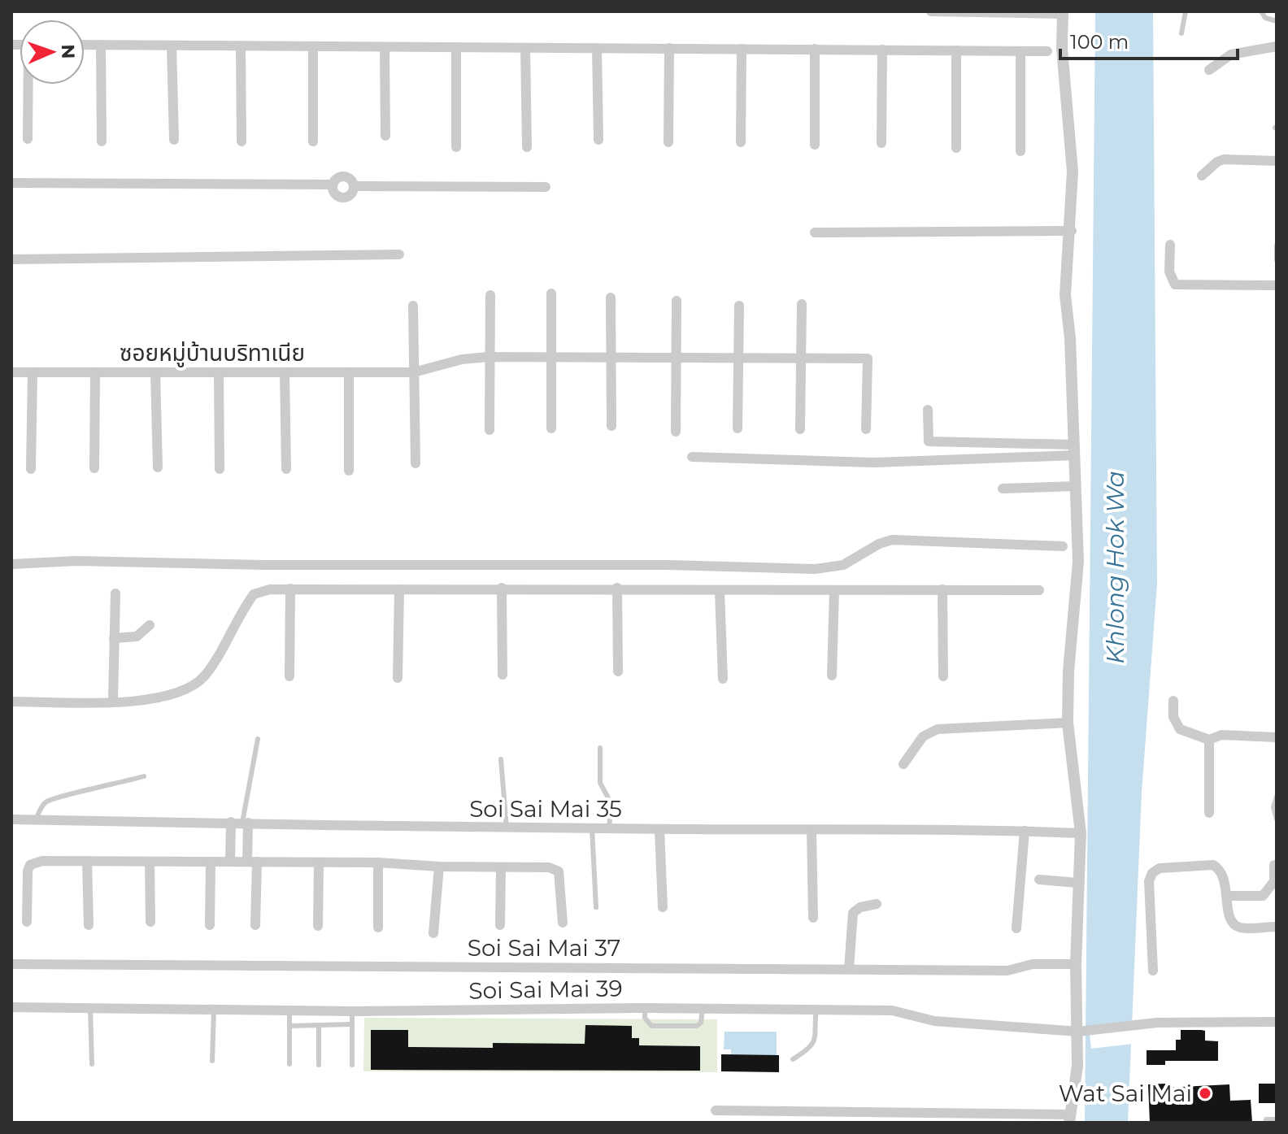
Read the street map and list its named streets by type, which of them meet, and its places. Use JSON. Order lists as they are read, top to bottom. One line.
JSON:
{"streets":{"street":["ซอยหมู่บ้านบริทาเนีย","Soi Sai Mai 35","Soi Sai Mai 37","Soi Sai Mai 39"]},"water":["Khlong Hok Wa"],"places":["Wat Sai Mai"],"scale_bar":"100 m","north":"right"}
